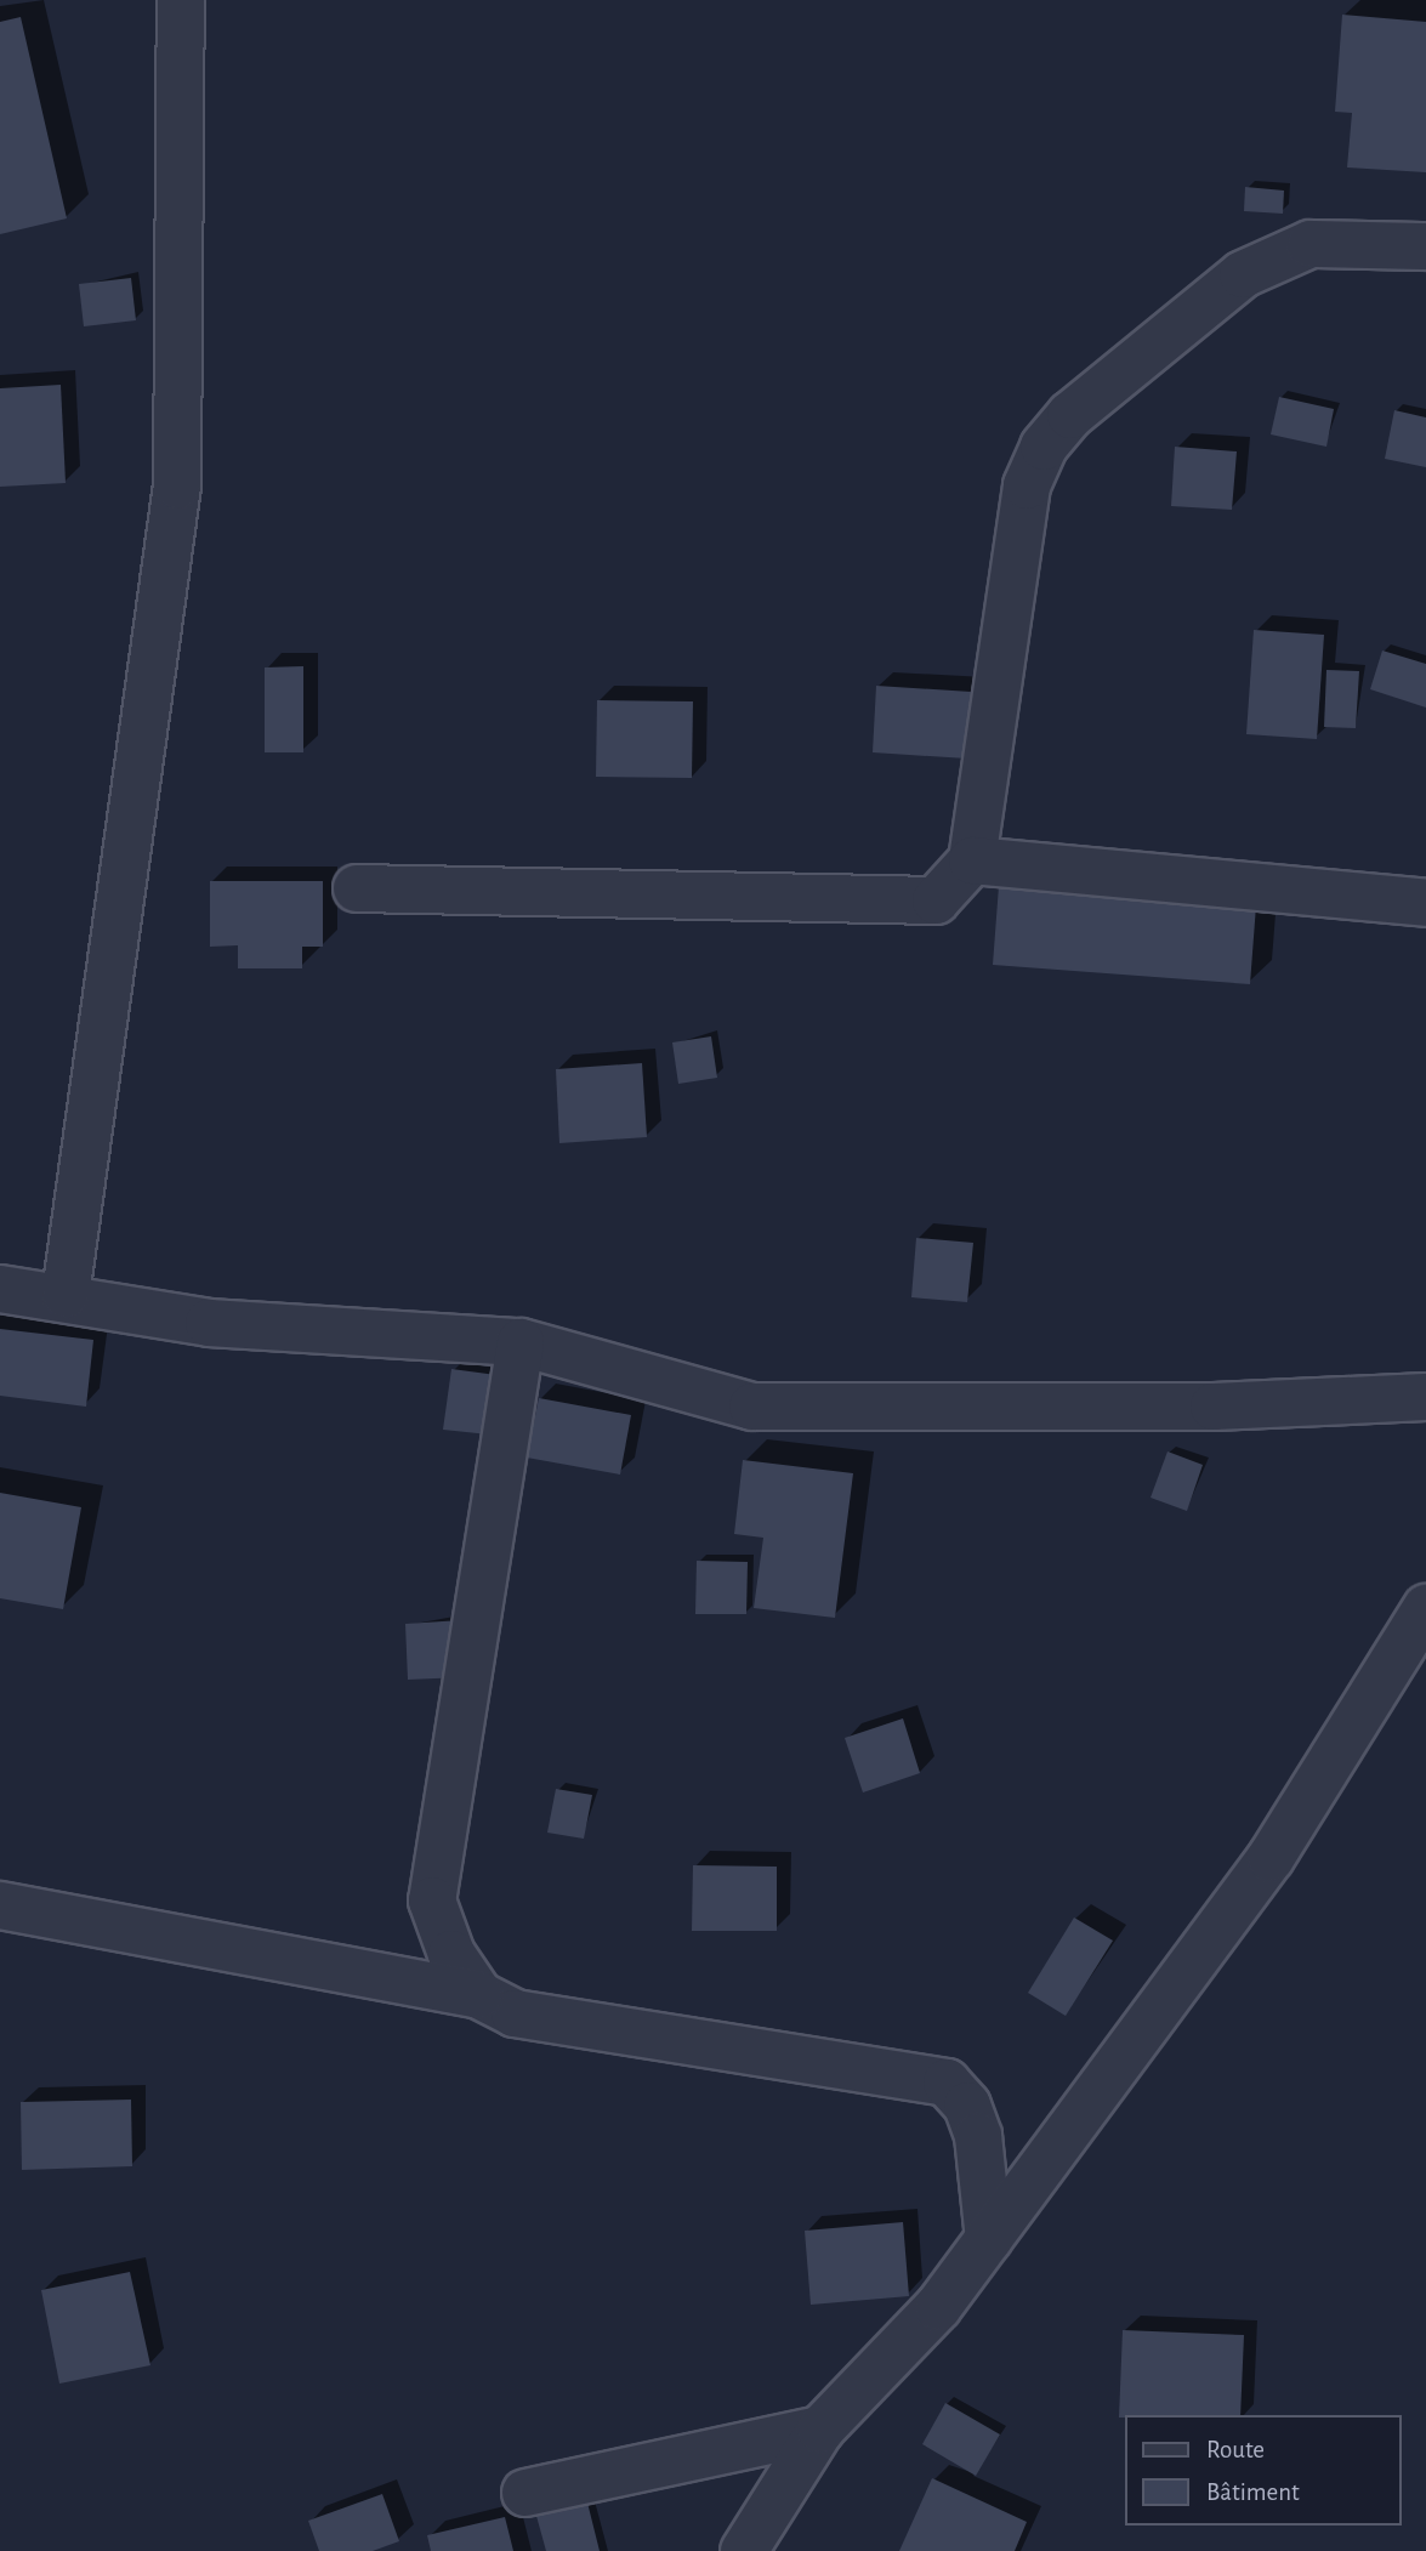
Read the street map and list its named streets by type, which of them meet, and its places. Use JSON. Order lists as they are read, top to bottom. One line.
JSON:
{"legend":["Route","Bâtiment"]}
